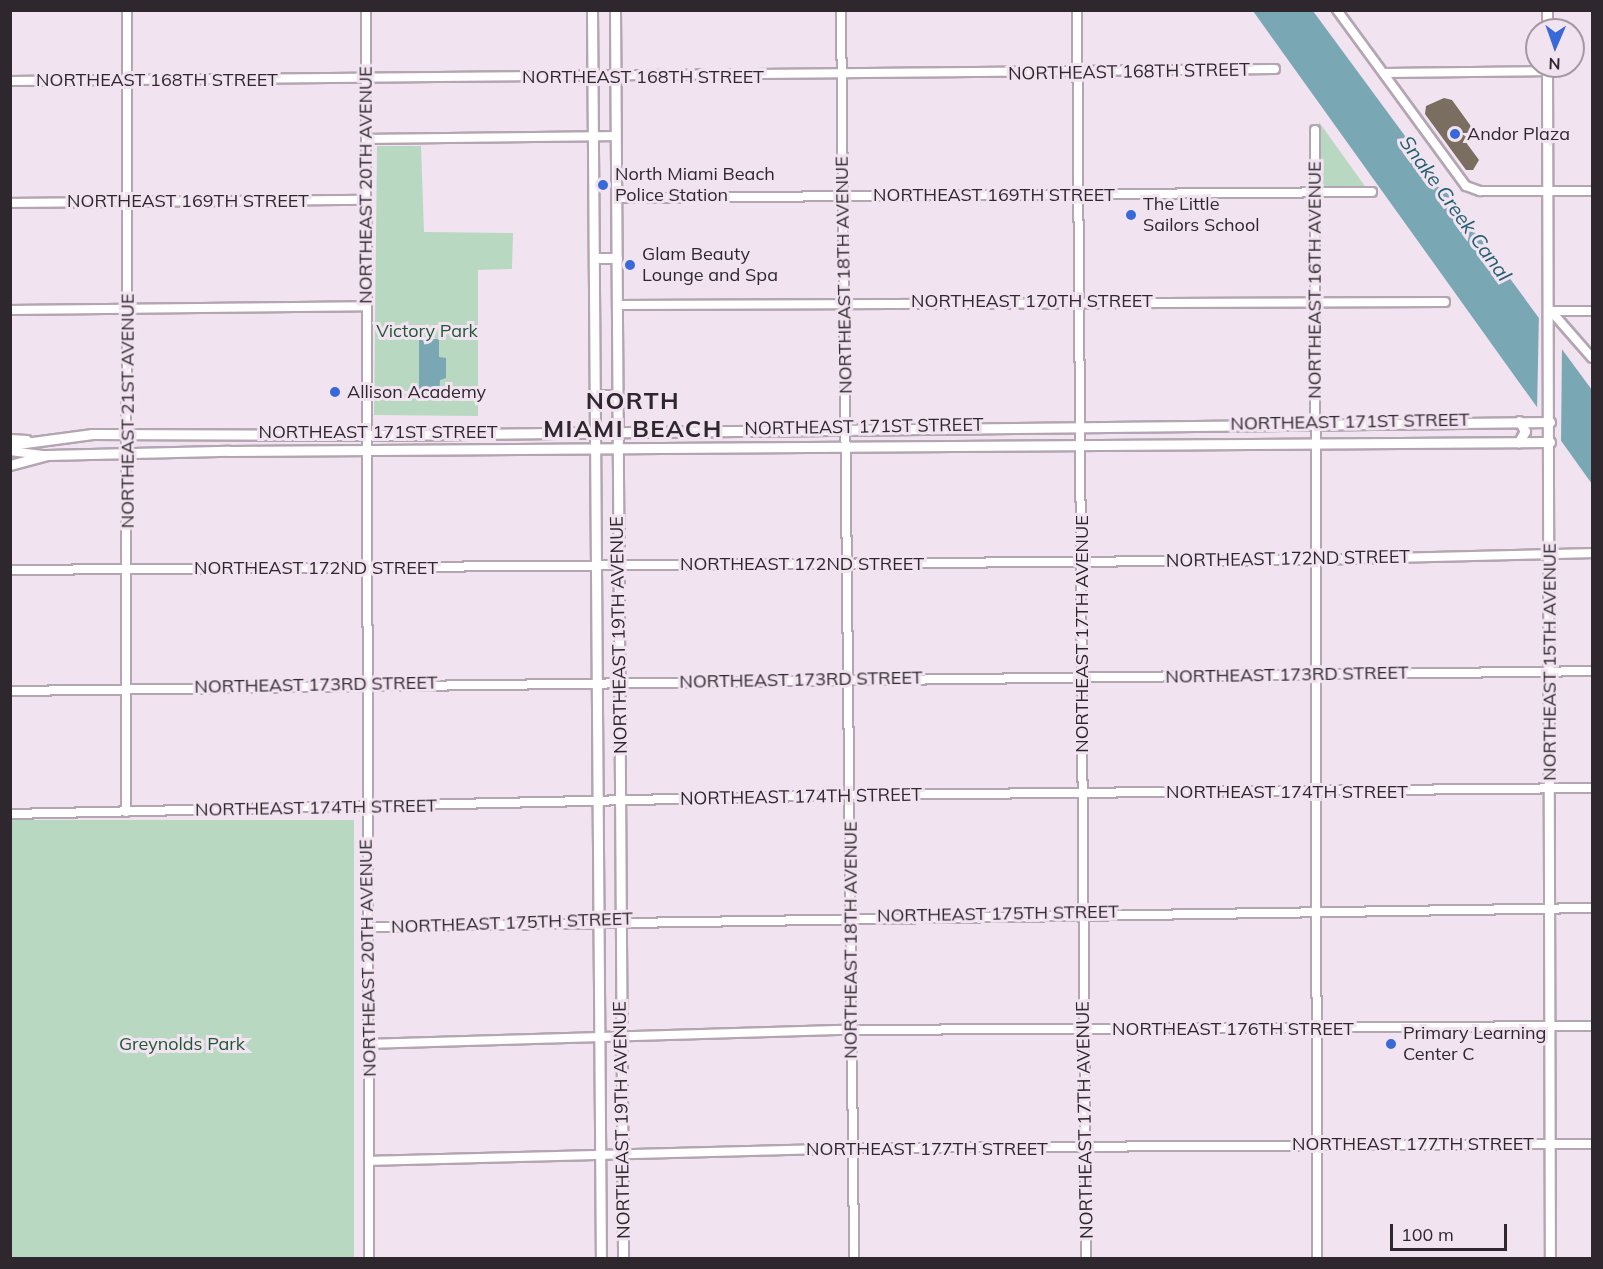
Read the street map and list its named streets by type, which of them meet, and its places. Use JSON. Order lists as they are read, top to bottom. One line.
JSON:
{"streets":{"street":["NORTHEAST 168TH STREET","NORTHEAST 20TH AVENUE","NORTHEAST 169TH STREET","NORTHEAST 18TH AVENUE","NORTHEAST 16TH AVENUE","NORTHEAST 170TH STREET","NORTHEAST 21ST AVENUE","NORTHEAST 171ST STREET","NORTHEAST 172ND STREET","NORTHEAST 17TH AVENUE","NORTHEAST 19TH AVENUE","NORTHEAST 15TH AVENUE","NORTHEAST 173RD STREET","NORTHEAST 174TH STREET","NORTHEAST 175TH STREET","NORTHEAST 176TH STREET","NORTHEAST 177TH STREET"]},"crossings":[["NORTHEAST 168TH STREET","NORTHEAST 20TH AVENUE"],["NORTHEAST 168TH STREET","NORTHEAST 18TH AVENUE"],["NORTHEAST 168TH STREET","NORTHEAST 21ST AVENUE"],["NORTHEAST 168TH STREET","NORTHEAST 17TH AVENUE"],["NORTHEAST 168TH STREET","NORTHEAST 19TH AVENUE"],["NORTHEAST 20TH AVENUE","NORTHEAST 169TH STREET"],["NORTHEAST 20TH AVENUE","NORTHEAST 171ST STREET"],["NORTHEAST 20TH AVENUE","NORTHEAST 172ND STREET"],["NORTHEAST 20TH AVENUE","NORTHEAST 173RD STREET"],["NORTHEAST 20TH AVENUE","NORTHEAST 174TH STREET"],["NORTHEAST 20TH AVENUE","NORTHEAST 175TH STREET"],["NORTHEAST 20TH AVENUE","NORTHEAST 176TH STREET"],["NORTHEAST 20TH AVENUE","NORTHEAST 177TH STREET"],["NORTHEAST 169TH STREET","NORTHEAST 18TH AVENUE"],["NORTHEAST 169TH STREET","NORTHEAST 16TH AVENUE"],["NORTHEAST 169TH STREET","NORTHEAST 21ST AVENUE"],["NORTHEAST 169TH STREET","NORTHEAST 17TH AVENUE"],["NORTHEAST 169TH STREET","NORTHEAST 19TH AVENUE"],["NORTHEAST 18TH AVENUE","NORTHEAST 170TH STREET"],["NORTHEAST 18TH AVENUE","NORTHEAST 171ST STREET"],["NORTHEAST 18TH AVENUE","NORTHEAST 172ND STREET"],["NORTHEAST 18TH AVENUE","NORTHEAST 173RD STREET"],["NORTHEAST 18TH AVENUE","NORTHEAST 174TH STREET"],["NORTHEAST 18TH AVENUE","NORTHEAST 175TH STREET"],["NORTHEAST 18TH AVENUE","NORTHEAST 176TH STREET"],["NORTHEAST 18TH AVENUE","NORTHEAST 177TH STREET"],["NORTHEAST 16TH AVENUE","NORTHEAST 170TH STREET"],["NORTHEAST 16TH AVENUE","NORTHEAST 171ST STREET"],["NORTHEAST 16TH AVENUE","NORTHEAST 172ND STREET"],["NORTHEAST 16TH AVENUE","NORTHEAST 173RD STREET"],["NORTHEAST 16TH AVENUE","NORTHEAST 174TH STREET"],["NORTHEAST 16TH AVENUE","NORTHEAST 175TH STREET"],["NORTHEAST 16TH AVENUE","NORTHEAST 176TH STREET"],["NORTHEAST 16TH AVENUE","NORTHEAST 177TH STREET"],["NORTHEAST 170TH STREET","NORTHEAST 17TH AVENUE"],["NORTHEAST 170TH STREET","NORTHEAST 19TH AVENUE"],["NORTHEAST 21ST AVENUE","NORTHEAST 171ST STREET"],["NORTHEAST 21ST AVENUE","NORTHEAST 172ND STREET"],["NORTHEAST 21ST AVENUE","NORTHEAST 173RD STREET"],["NORTHEAST 21ST AVENUE","NORTHEAST 174TH STREET"],["NORTHEAST 171ST STREET","NORTHEAST 17TH AVENUE"],["NORTHEAST 171ST STREET","NORTHEAST 19TH AVENUE"],["NORTHEAST 171ST STREET","NORTHEAST 15TH AVENUE"],["NORTHEAST 172ND STREET","NORTHEAST 17TH AVENUE"],["NORTHEAST 172ND STREET","NORTHEAST 19TH AVENUE"],["NORTHEAST 172ND STREET","NORTHEAST 15TH AVENUE"],["NORTHEAST 17TH AVENUE","NORTHEAST 173RD STREET"],["NORTHEAST 17TH AVENUE","NORTHEAST 174TH STREET"],["NORTHEAST 17TH AVENUE","NORTHEAST 175TH STREET"],["NORTHEAST 17TH AVENUE","NORTHEAST 176TH STREET"],["NORTHEAST 17TH AVENUE","NORTHEAST 177TH STREET"],["NORTHEAST 19TH AVENUE","NORTHEAST 173RD STREET"],["NORTHEAST 19TH AVENUE","NORTHEAST 174TH STREET"],["NORTHEAST 19TH AVENUE","NORTHEAST 175TH STREET"],["NORTHEAST 19TH AVENUE","NORTHEAST 176TH STREET"],["NORTHEAST 19TH AVENUE","NORTHEAST 177TH STREET"],["NORTHEAST 15TH AVENUE","NORTHEAST 173RD STREET"],["NORTHEAST 15TH AVENUE","NORTHEAST 174TH STREET"],["NORTHEAST 15TH AVENUE","NORTHEAST 175TH STREET"],["NORTHEAST 15TH AVENUE","NORTHEAST 176TH STREET"],["NORTHEAST 15TH AVENUE","NORTHEAST 177TH STREET"]],"districts":["NORTH MIAMI BEACH"],"water":["Snake Creek Canal"],"parks":["Victory Park","Greynolds Park"],"places":["Andor Plaza","North Miami Beach Police Station","The Little Sailors School","Glam Beauty Lounge and Spa","Allison Academy","Primary Learning Center C"],"scale_bar":"100 m","north":"bottom"}
